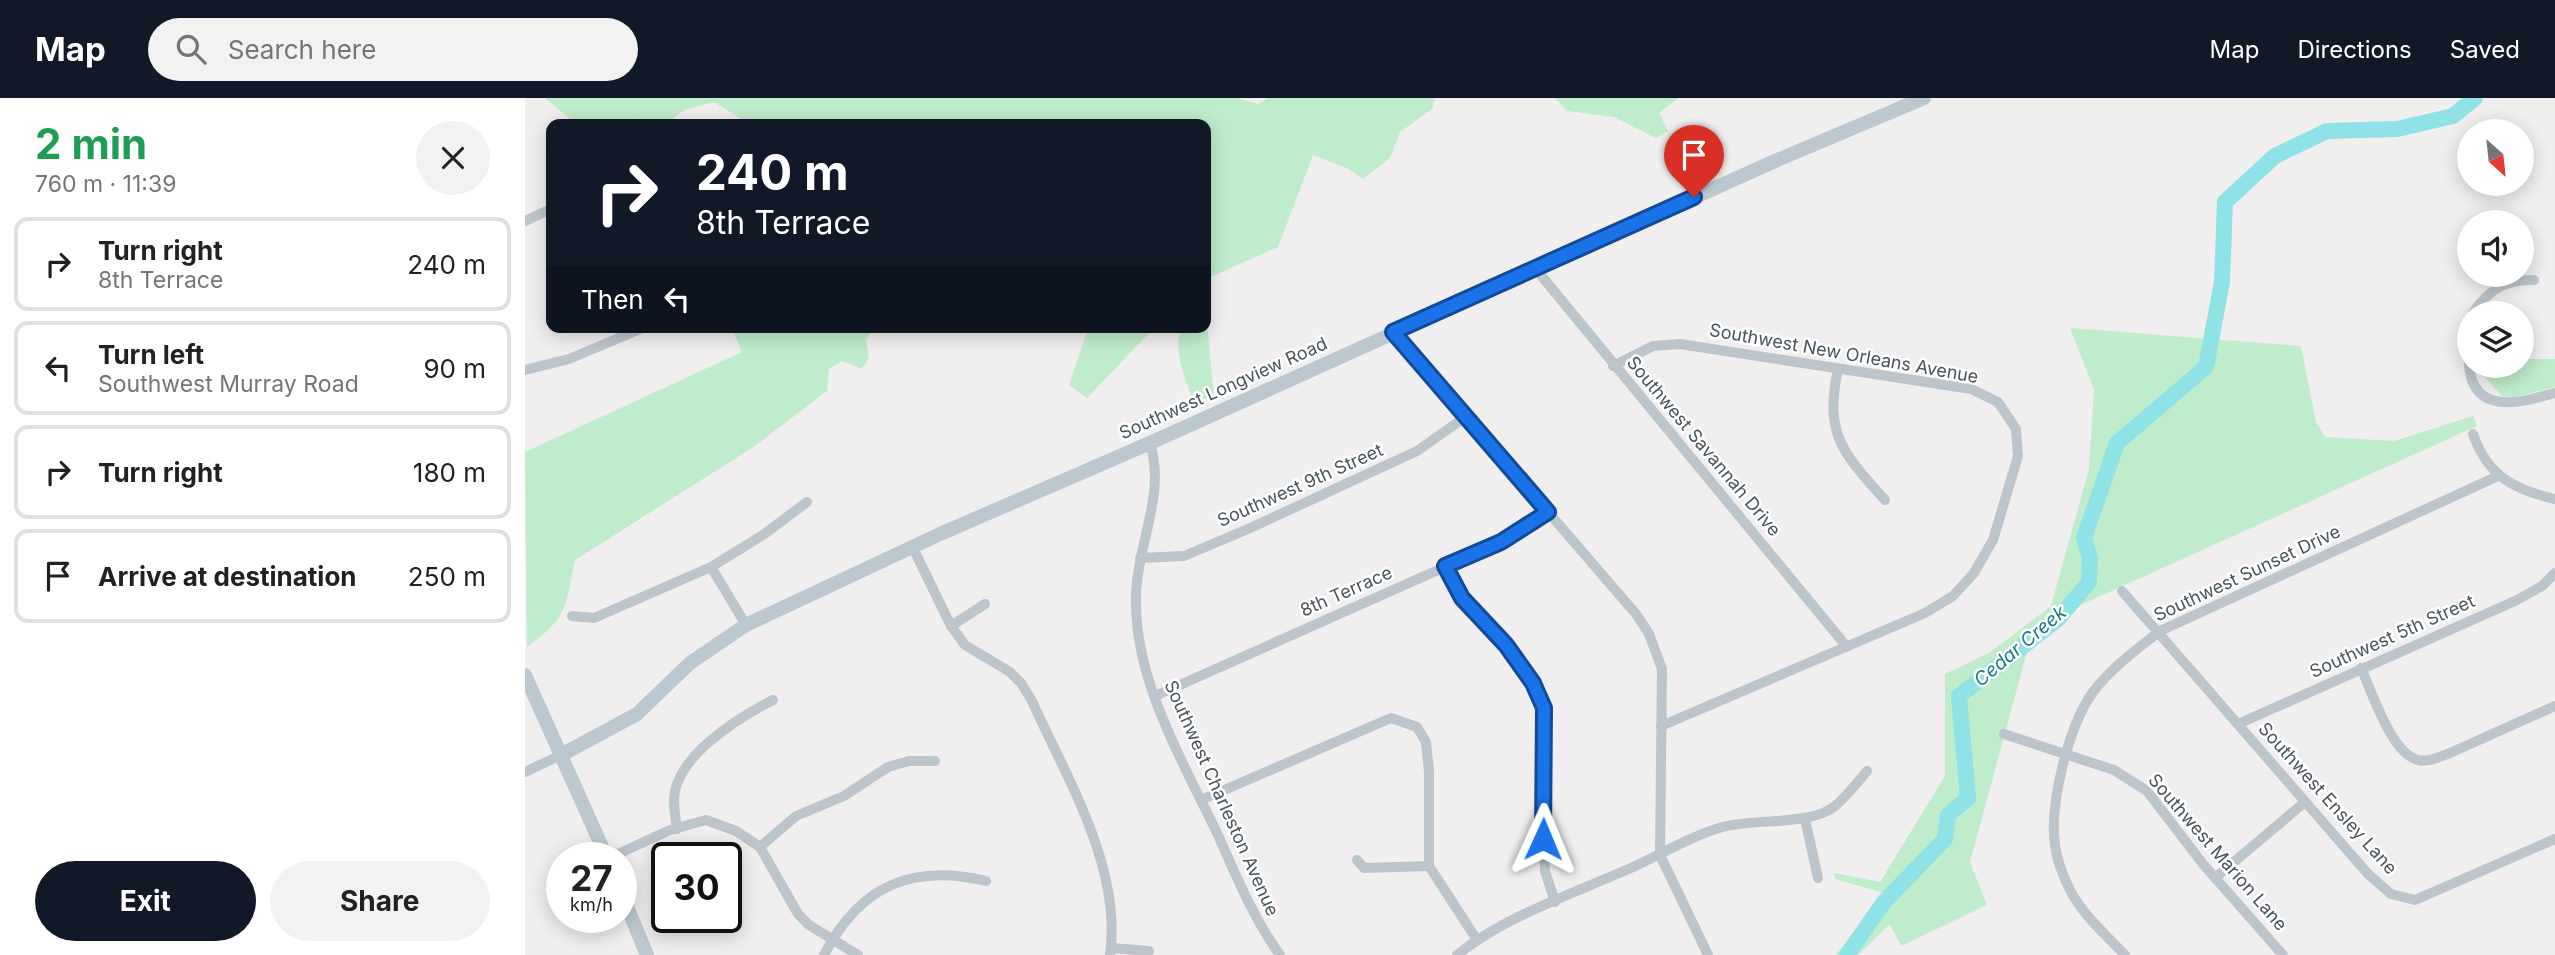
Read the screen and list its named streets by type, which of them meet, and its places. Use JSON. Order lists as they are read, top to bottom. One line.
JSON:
{"streets":{"street":["Southwest New Orleans Avenue","Southwest Longview Road","Southwest Savannah Drive","Southwest 9th Street","Southwest Sunset Drive","8th Terrace","Southwest 5th Street","Southwest Charleston Avenue","Southwest Ensley Lane","Southwest Marion Lane"]},"crossings":[["Southwest New Orleans Avenue","Southwest Savannah Drive"],["Southwest Longview Road","Southwest Savannah Drive"],["Southwest Longview Road","Southwest Charleston Avenue"],["Southwest 9th Street","Southwest Charleston Avenue"],["Southwest Sunset Drive","Southwest Ensley Lane"],["Southwest Sunset Drive","Southwest Marion Lane"],["8th Terrace","Southwest Charleston Avenue"],["Southwest 5th Street","Southwest Ensley Lane"]],"water":["Cedar Creek"],"north":"bottom right","page":{"header":"Map","search":"Search here","nav":["Map","Directions","Saved"],"heading":["2 min","760 m · 11:39"],"turn":["240 m","8th Terrace"],"list":[{"name":"Turn right","note":"8th Terrace","value":"240 m"},{"name":"Turn left","note":"Southwest Murray Road","value":"90 m"},{"name":"Turn right","value":"180 m"},{"name":"Arrive at destination","value":"250 m"}],"then":"Then","speed":"27 km/h","limit":"30","buttons":["Exit","Share"]}}
